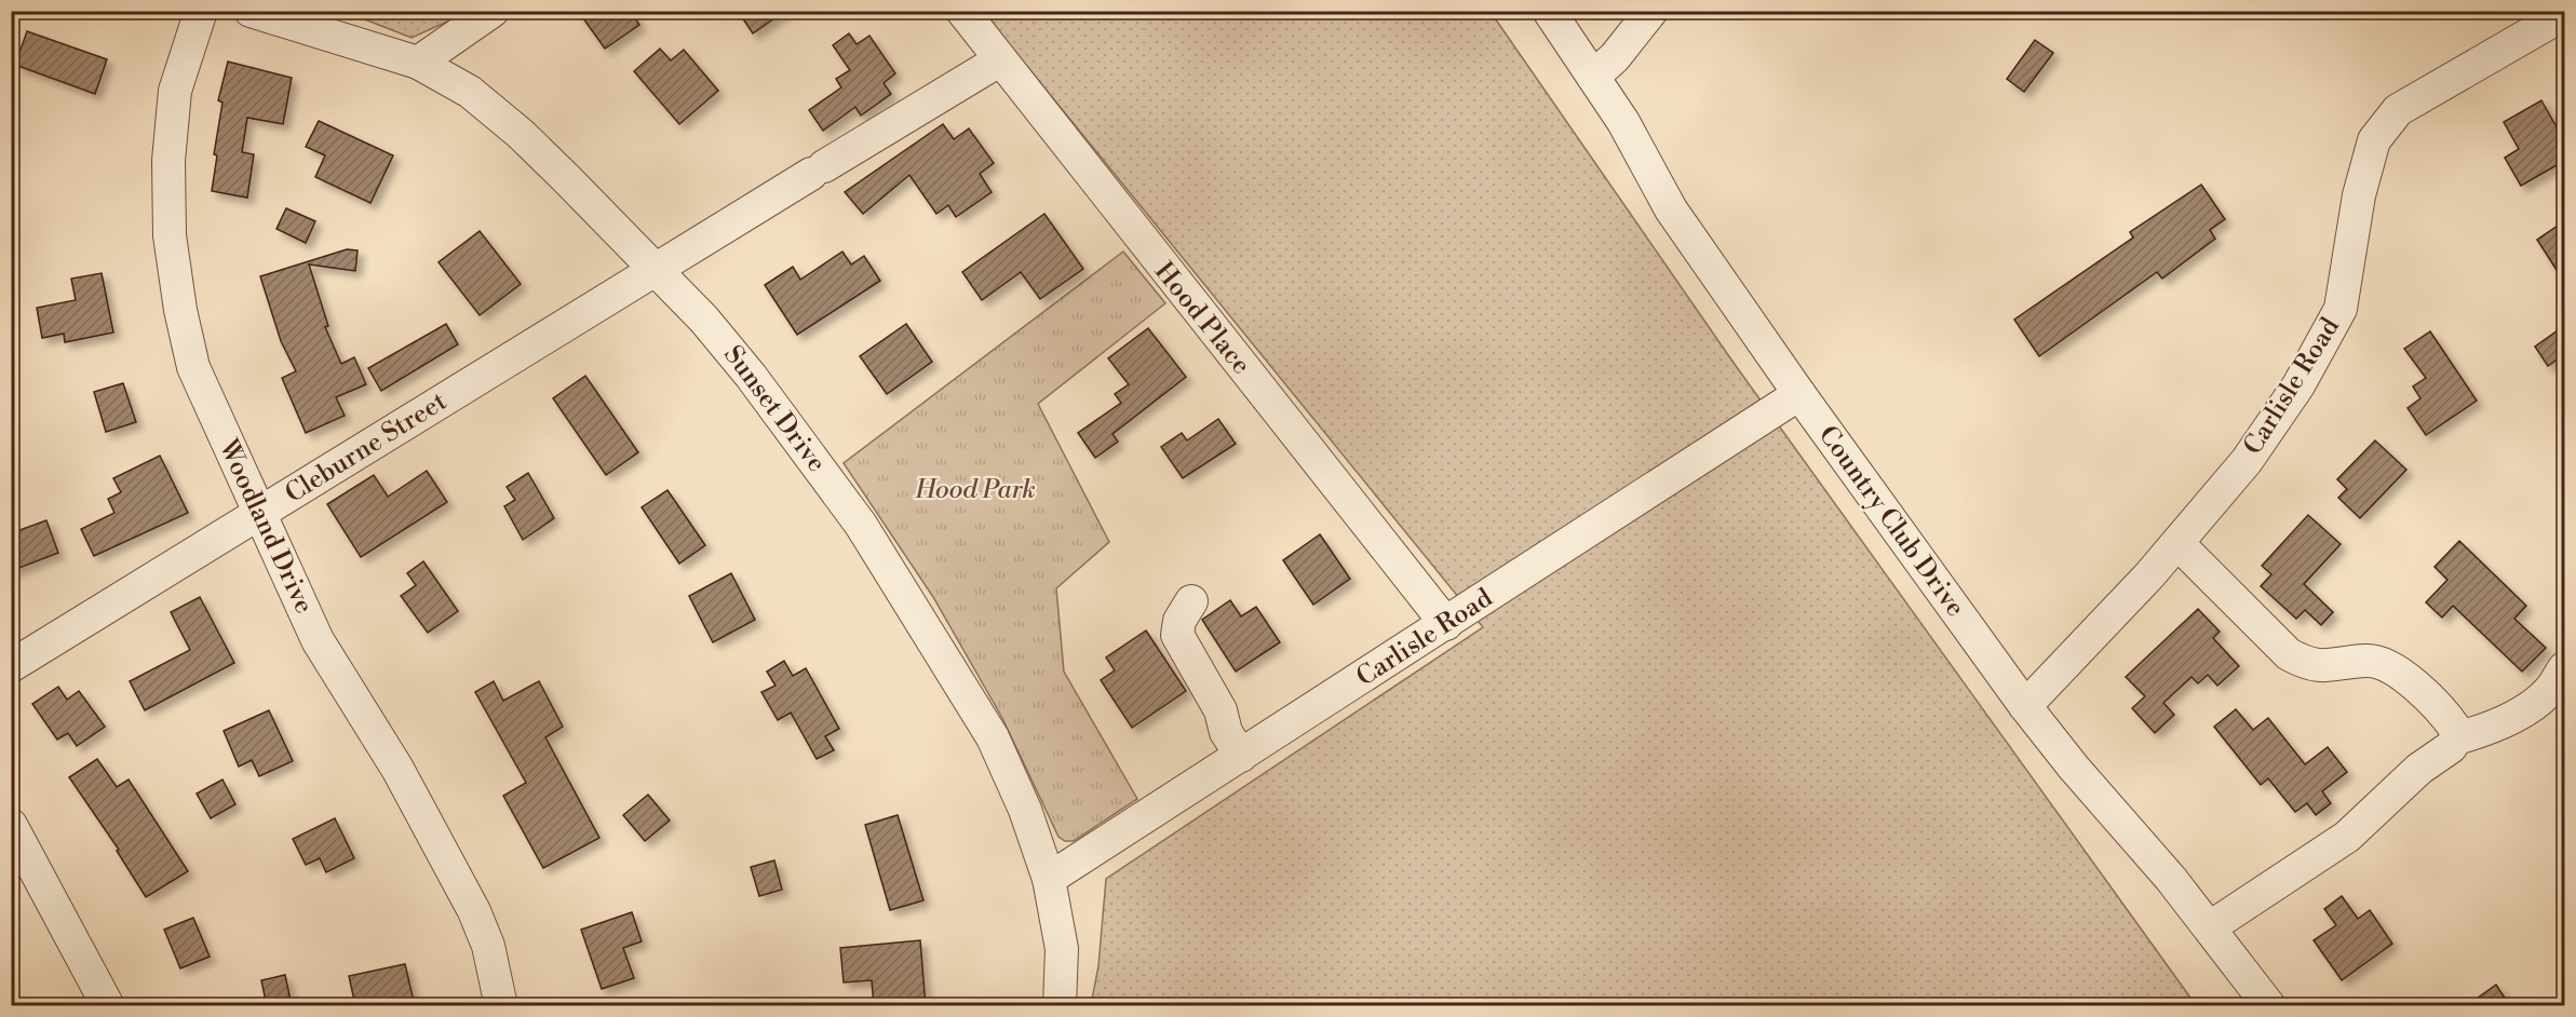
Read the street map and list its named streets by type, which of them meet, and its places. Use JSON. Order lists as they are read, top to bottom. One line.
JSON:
{"streets":{"street":["Hood Place","Carlisle Road","Sunset Drive","Cleburne Street","Country Club Drive","Woodland Drive"]},"crossings":[["Hood Place","Carlisle Road"],["Hood Place","Cleburne Street"],["Carlisle Road","Sunset Drive"],["Carlisle Road","Country Club Drive"],["Sunset Drive","Cleburne Street"],["Cleburne Street","Woodland Drive"]],"parks":["Hood Park"]}
